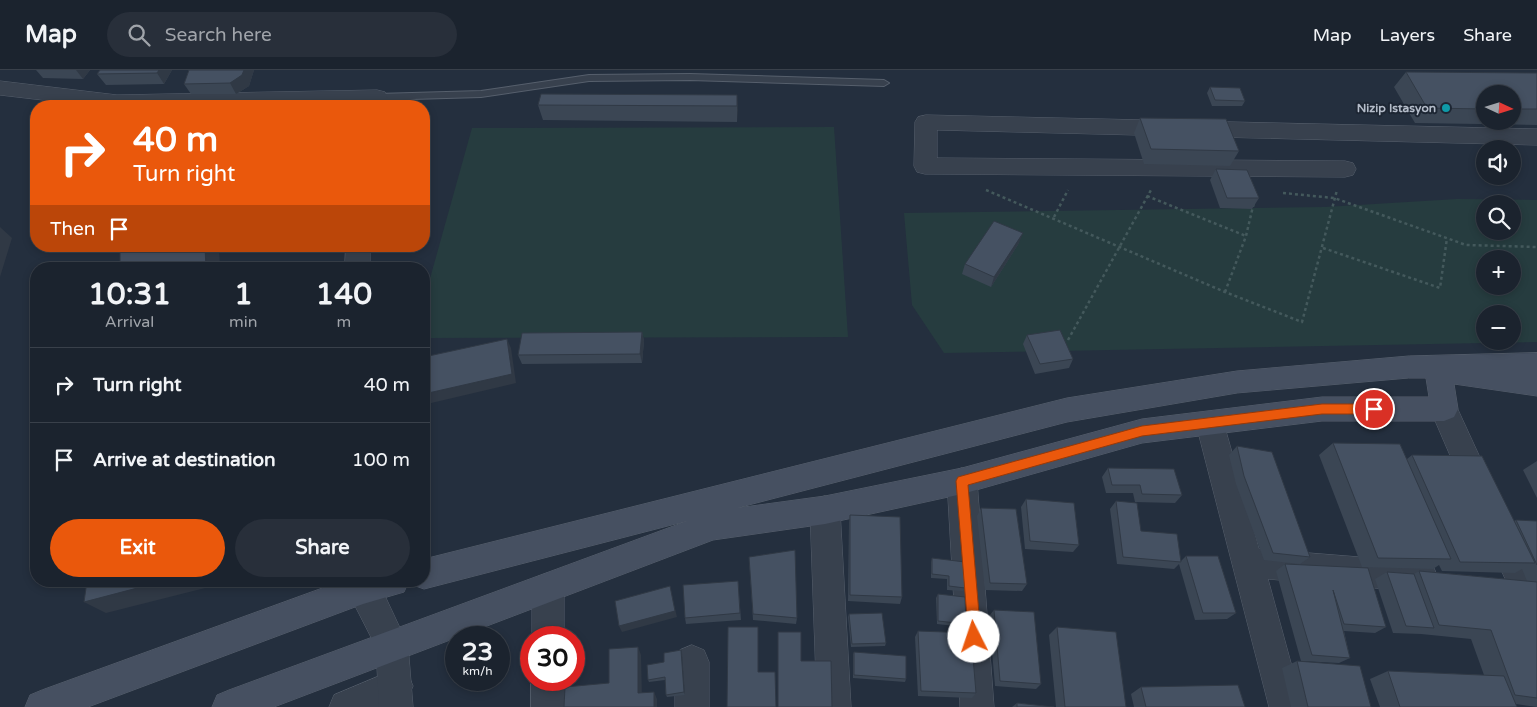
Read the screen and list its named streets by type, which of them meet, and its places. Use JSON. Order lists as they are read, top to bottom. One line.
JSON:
{"places":["Nizip Istasyon"],"north":"right","page":{"header":"Map","search":"Search here","nav":["Map","Layers","Share"],"map_buttons":["+","−"],"turn":["40 m","Turn right"],"then":"Then","eta":["10:31","Arrival","1","min","140","m"],"list":[{"name":"Turn right","value":"40 m"},{"name":"Arrive at destination","value":"100 m"}],"buttons":["Exit","Share"],"speed":"23 km/h","limit":"30"}}
